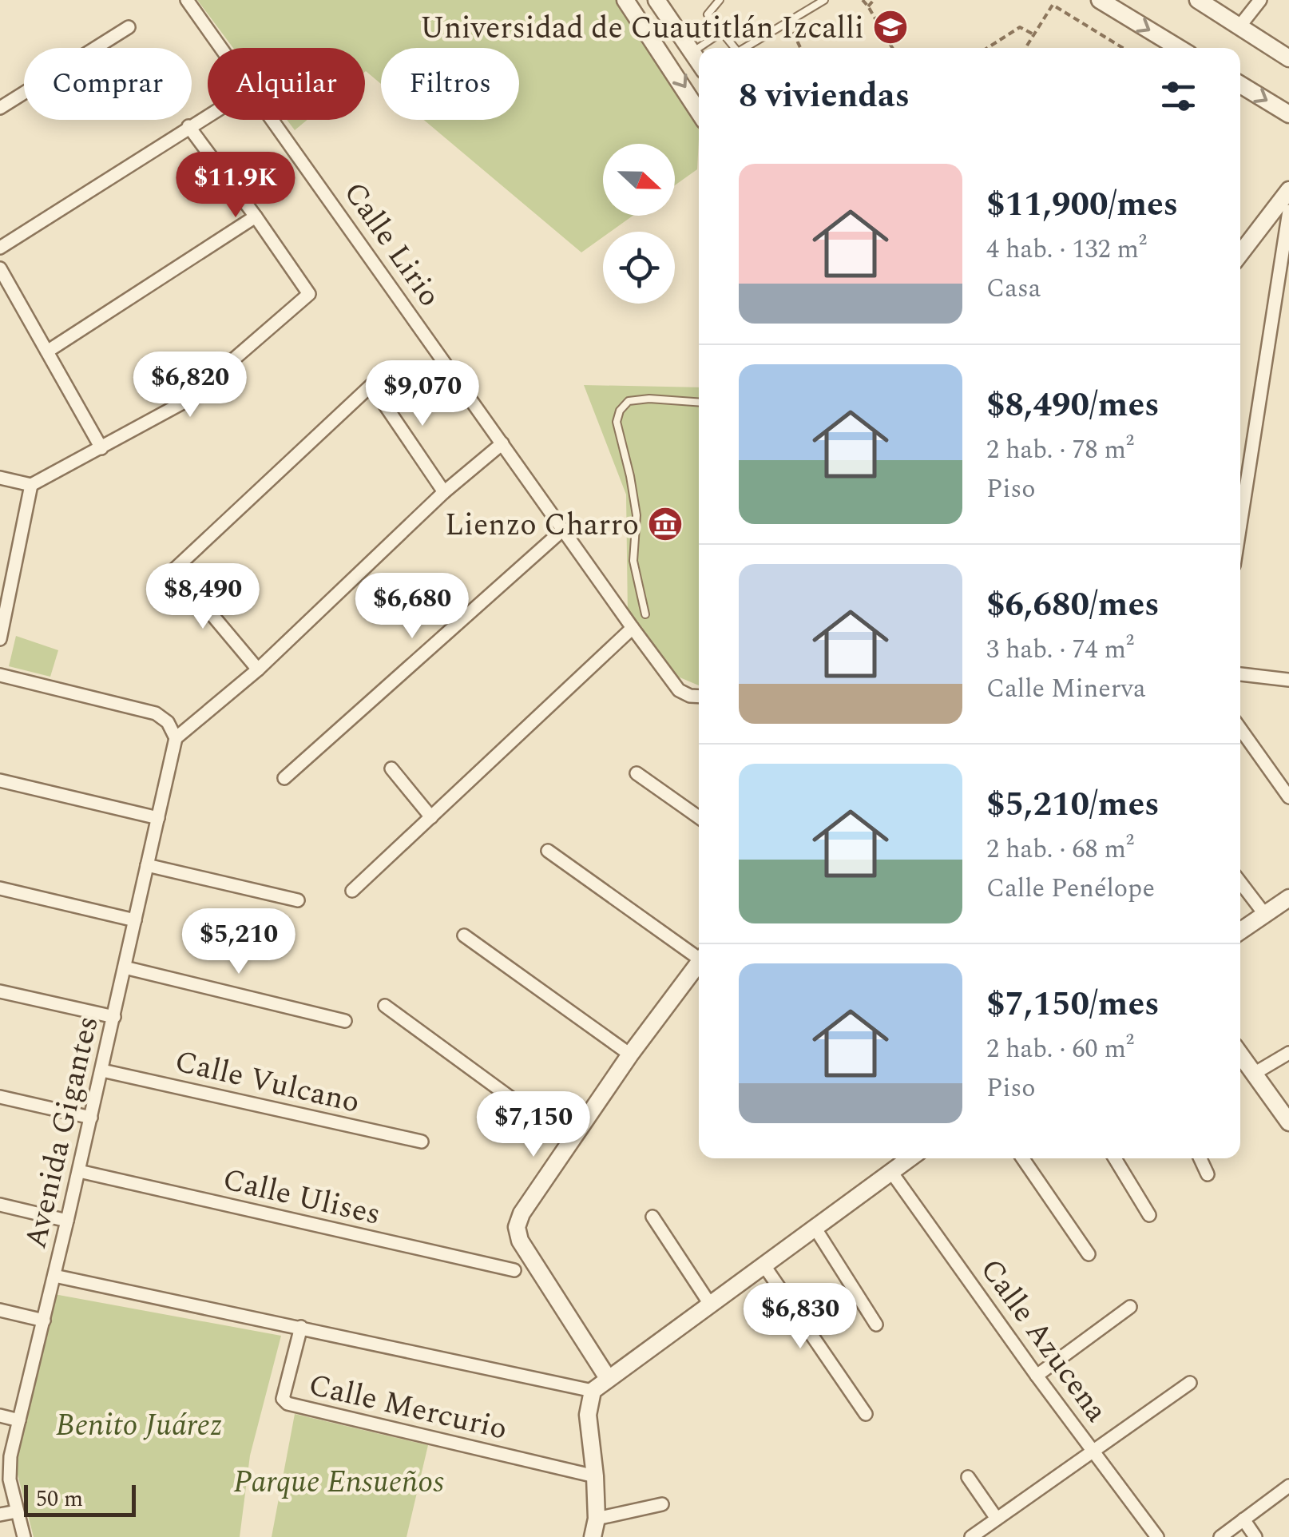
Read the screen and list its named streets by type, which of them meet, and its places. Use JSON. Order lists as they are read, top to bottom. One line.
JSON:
{"streets":{"street":["Calle Lirio","Calle Vulcano","Avenida Gigantes","Calle Ulises","Calle Azucena","Calle Mercurio"]},"crossings":[["Calle Vulcano","Avenida Gigantes"],["Avenida Gigantes","Calle Ulises"],["Avenida Gigantes","Calle Mercurio"]],"parks":["Benito Juárez","Parque Ensueños"],"places":{"school or university":["Universidad de Cuautitlán Izcalli"],"museum":["Lienzo Charro"]},"scale_bar":"50 m","north":"right","page":{"chip":["Comprar","Alquilar","Filtros"],"heading":"8 viviendas","list":[{"name":"$11,900/mes","note":"4 hab. · 132 m² · Casa"},{"name":"$8,490/mes","note":"2 hab. · 78 m² · Piso"},{"name":"$6,680/mes","note":"3 hab. · 74 m² · Calle Minerva"},{"name":"$5,210/mes","note":"2 hab. · 68 m² · Calle Penélope"},{"name":"$7,150/mes","note":"2 hab. · 60 m² · Piso"}],"price":["$11.9K","$6,820","$9,070","$8,490","$6,680","$5,210","$7,150","$6,830"],"scale":"50 m"}}
